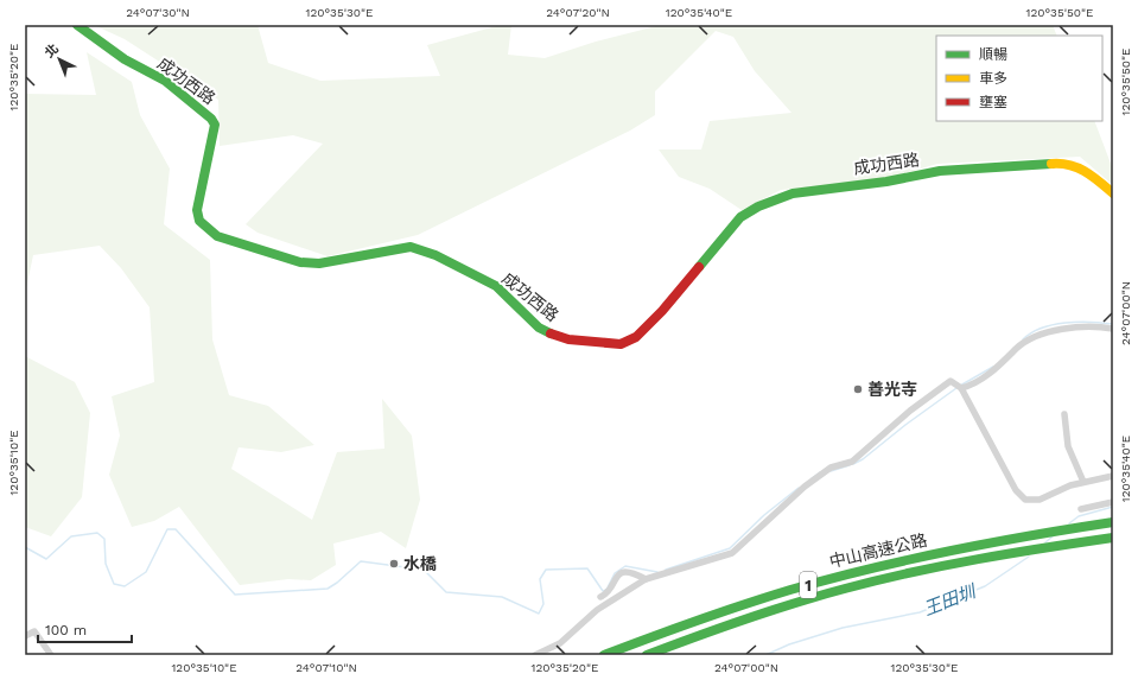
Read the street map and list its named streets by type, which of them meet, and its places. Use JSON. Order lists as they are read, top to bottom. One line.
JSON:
{"streets":{"main road":["成功西路","中山高速公路","1"]},"water":["王田圳"],"places":["善光寺","水橋"],"legend":["順暢","車多","壅塞"],"scale_bar":"100 m","north":"top left","coordinates":["24°07'30\"N","120°35'30\"E","24°07'20\"N","120°35'40\"E","120°35'50\"E","120°35'20\"E","24°07'00\"N","120°35'10\"E","24°07'10\"N"]}
